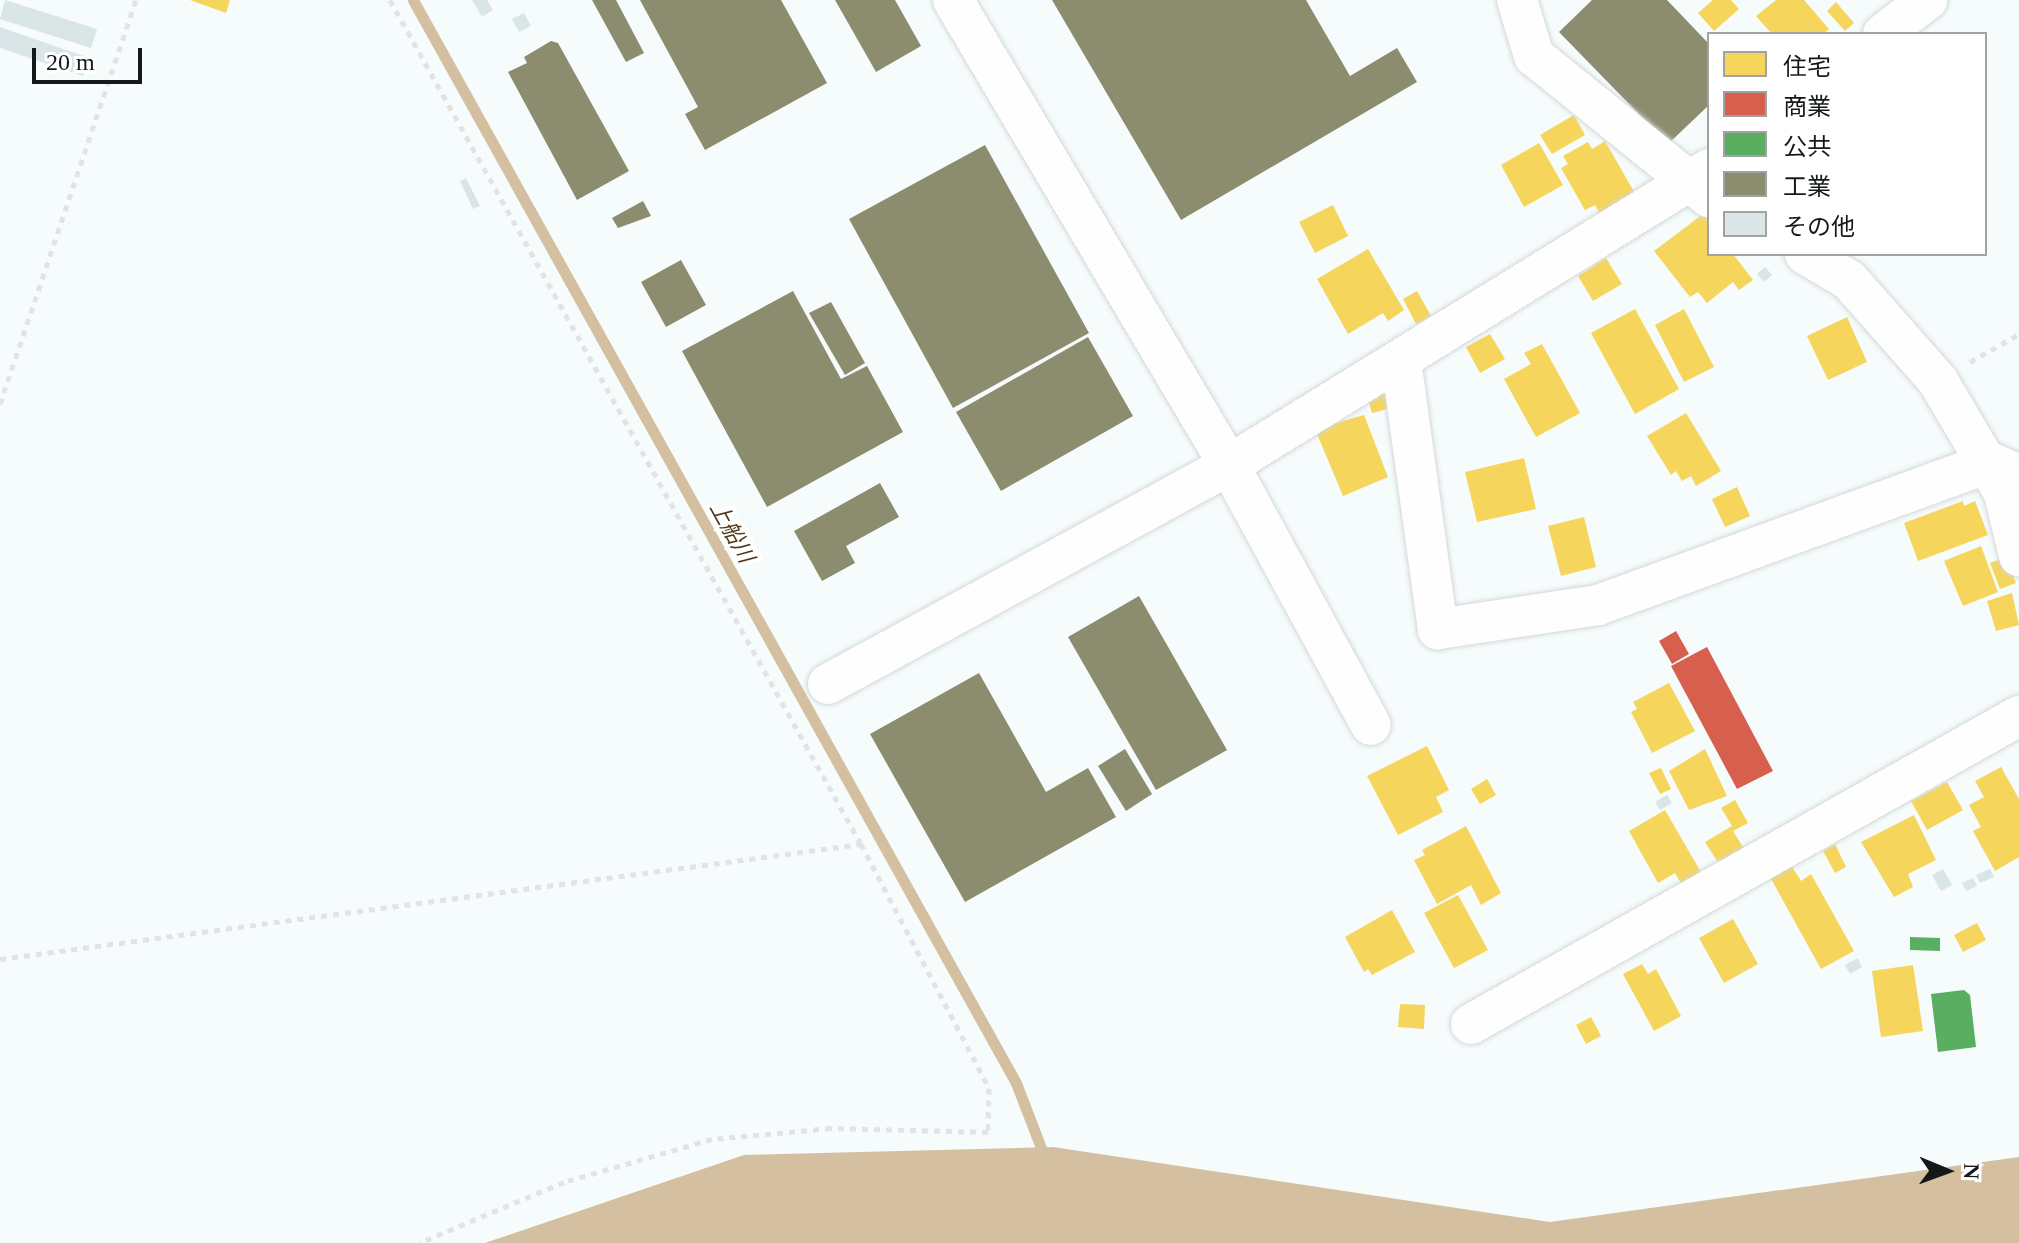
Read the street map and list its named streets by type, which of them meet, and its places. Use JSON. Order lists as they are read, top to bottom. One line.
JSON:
{"water":["上船川"],"legend":["住宅","商業","公共","工業","その他"],"scale_bar":"20 m","north":"right"}
